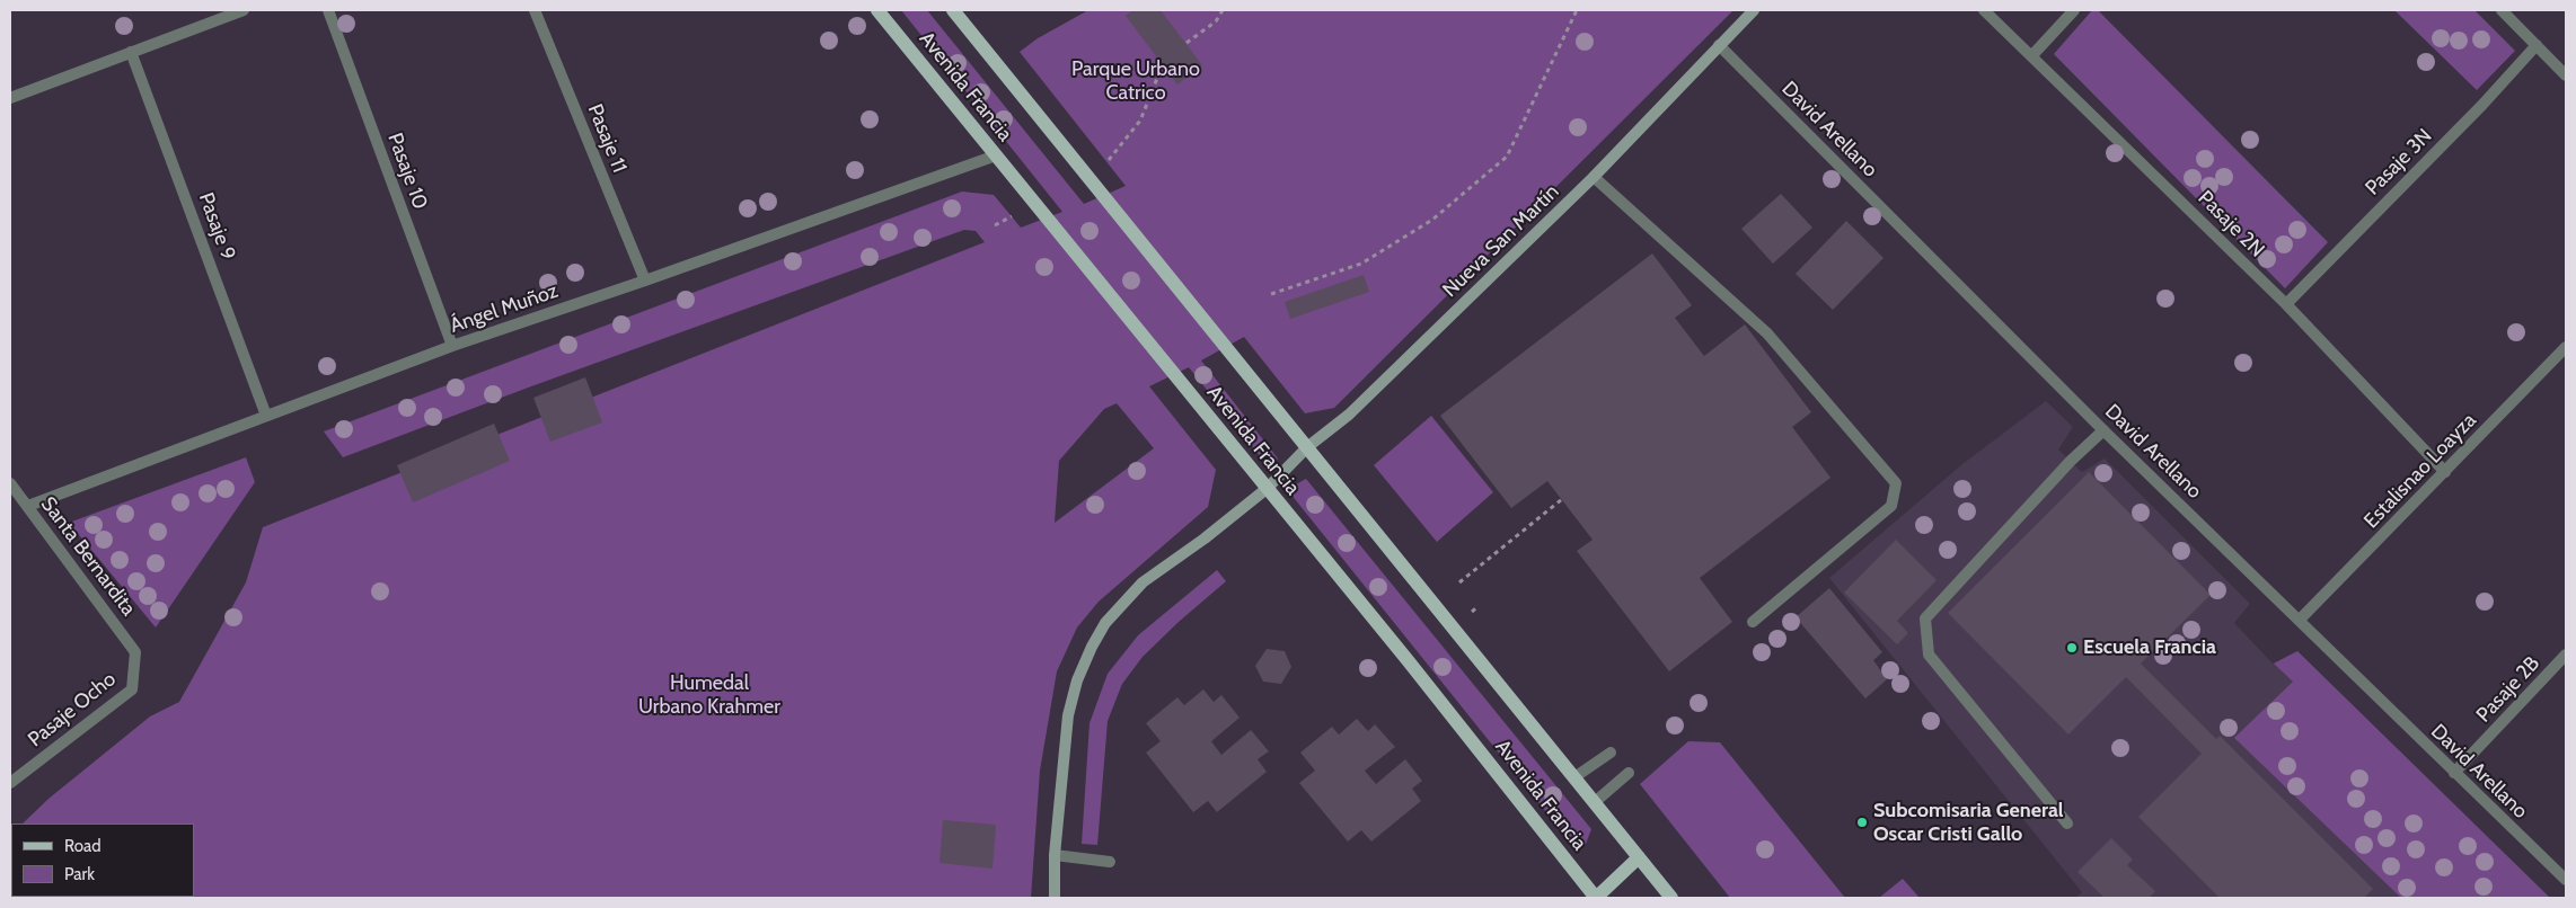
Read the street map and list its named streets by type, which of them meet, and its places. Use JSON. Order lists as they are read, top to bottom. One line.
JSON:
{"streets":{"main road":["Avenida Francia"],"street":["David Arellano","Pasaje 11","Pasaje 3N","Pasaje 10","Pasaje 2N","Pasaje 9","Nueva San Martín","Ángel Muñoz","Estalisnao Loayza","Santa Bernardita","Pasaje 2B","Pasaje Ocho"]},"crossings":[["Avenida Francia","Nueva San Martín"],["Avenida Francia","Ángel Muñoz"],["David Arellano","Nueva San Martín"],["David Arellano","Estalisnao Loayza"],["David Arellano","Pasaje 2B"],["Pasaje 11","Ángel Muñoz"],["Pasaje 3N","Pasaje 2N"],["Pasaje 10","Ángel Muñoz"],["Pasaje 2N","Estalisnao Loayza"],["Pasaje 9","Ángel Muñoz"],["Ángel Muñoz","Santa Bernardita"],["Santa Bernardita","Pasaje Ocho"]],"parks":["Parque Urbano Catrico","Humedal Urbano Krahmer"],"places":["Escuela Francia","Subcomisaria General Oscar Cristi Gallo"],"legend":["Road","Park"]}
